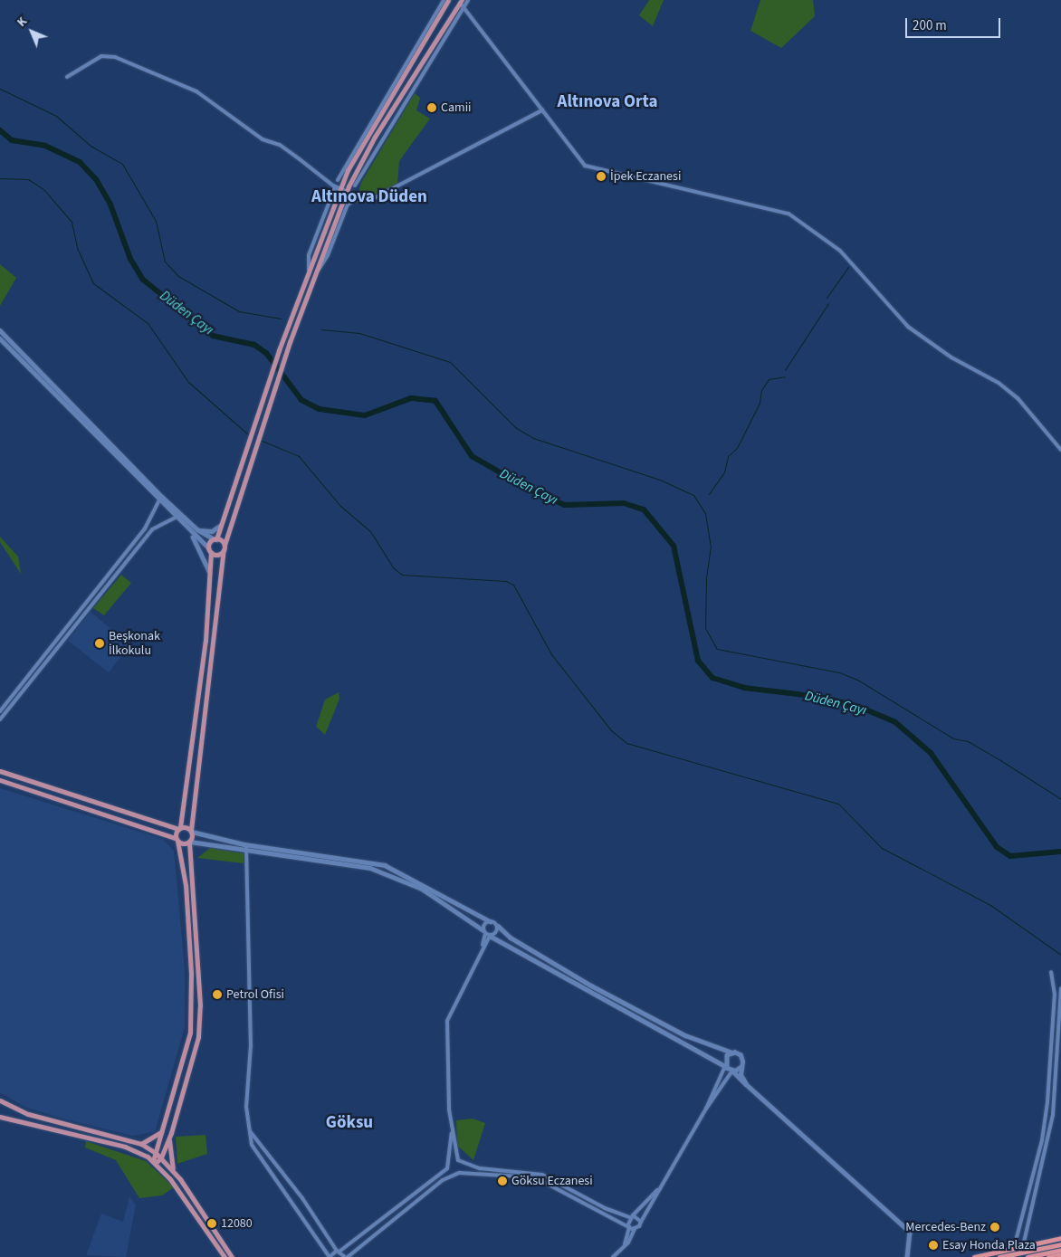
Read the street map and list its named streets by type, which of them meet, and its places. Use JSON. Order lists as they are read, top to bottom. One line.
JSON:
{"districts":["Altınova Orta","Altınova Düden","Göksu"],"water":["Düden Çayı"],"places":["Camii","İpek Eczanesi","Beşkonak İlkokulu","Petrol Ofisi","Göksu Eczanesi","12080","Mercedes-Benz","Esay Honda Plaza"],"scale_bar":"200 m","north":"top left"}
